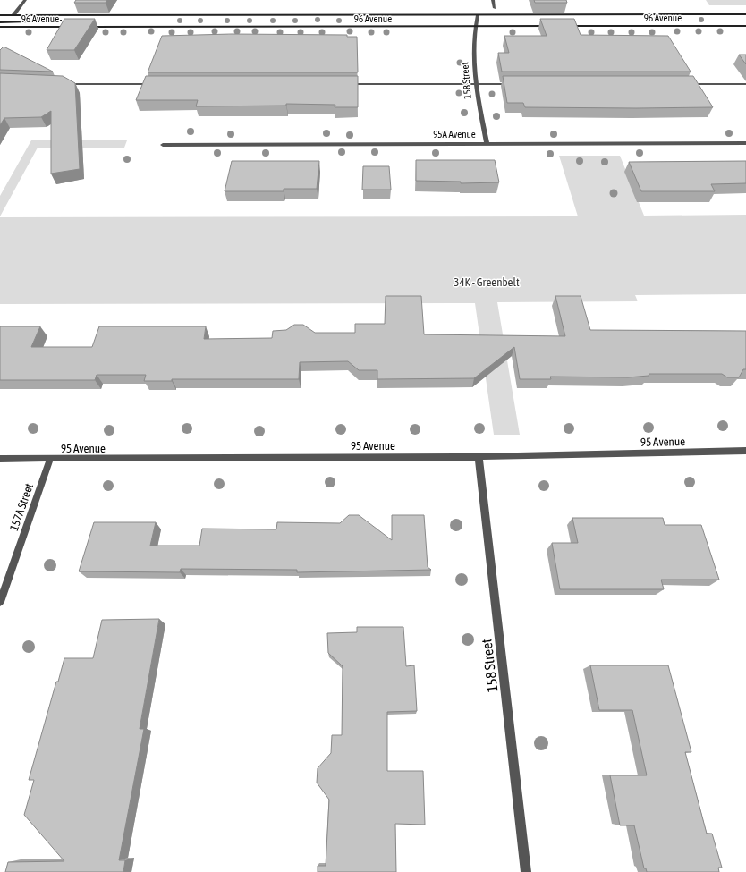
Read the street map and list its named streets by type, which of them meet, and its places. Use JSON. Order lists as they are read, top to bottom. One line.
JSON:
{"streets":{"main road":["96 Avenue"],"street":["158 Street","95A Avenue","95 Avenue","157A Street"]},"crossings":[["96 Avenue","158 Street"],["158 Street","95A Avenue"],["158 Street","95 Avenue"],["95 Avenue","157A Street"]],"parks":["34K - Greenbelt"]}
